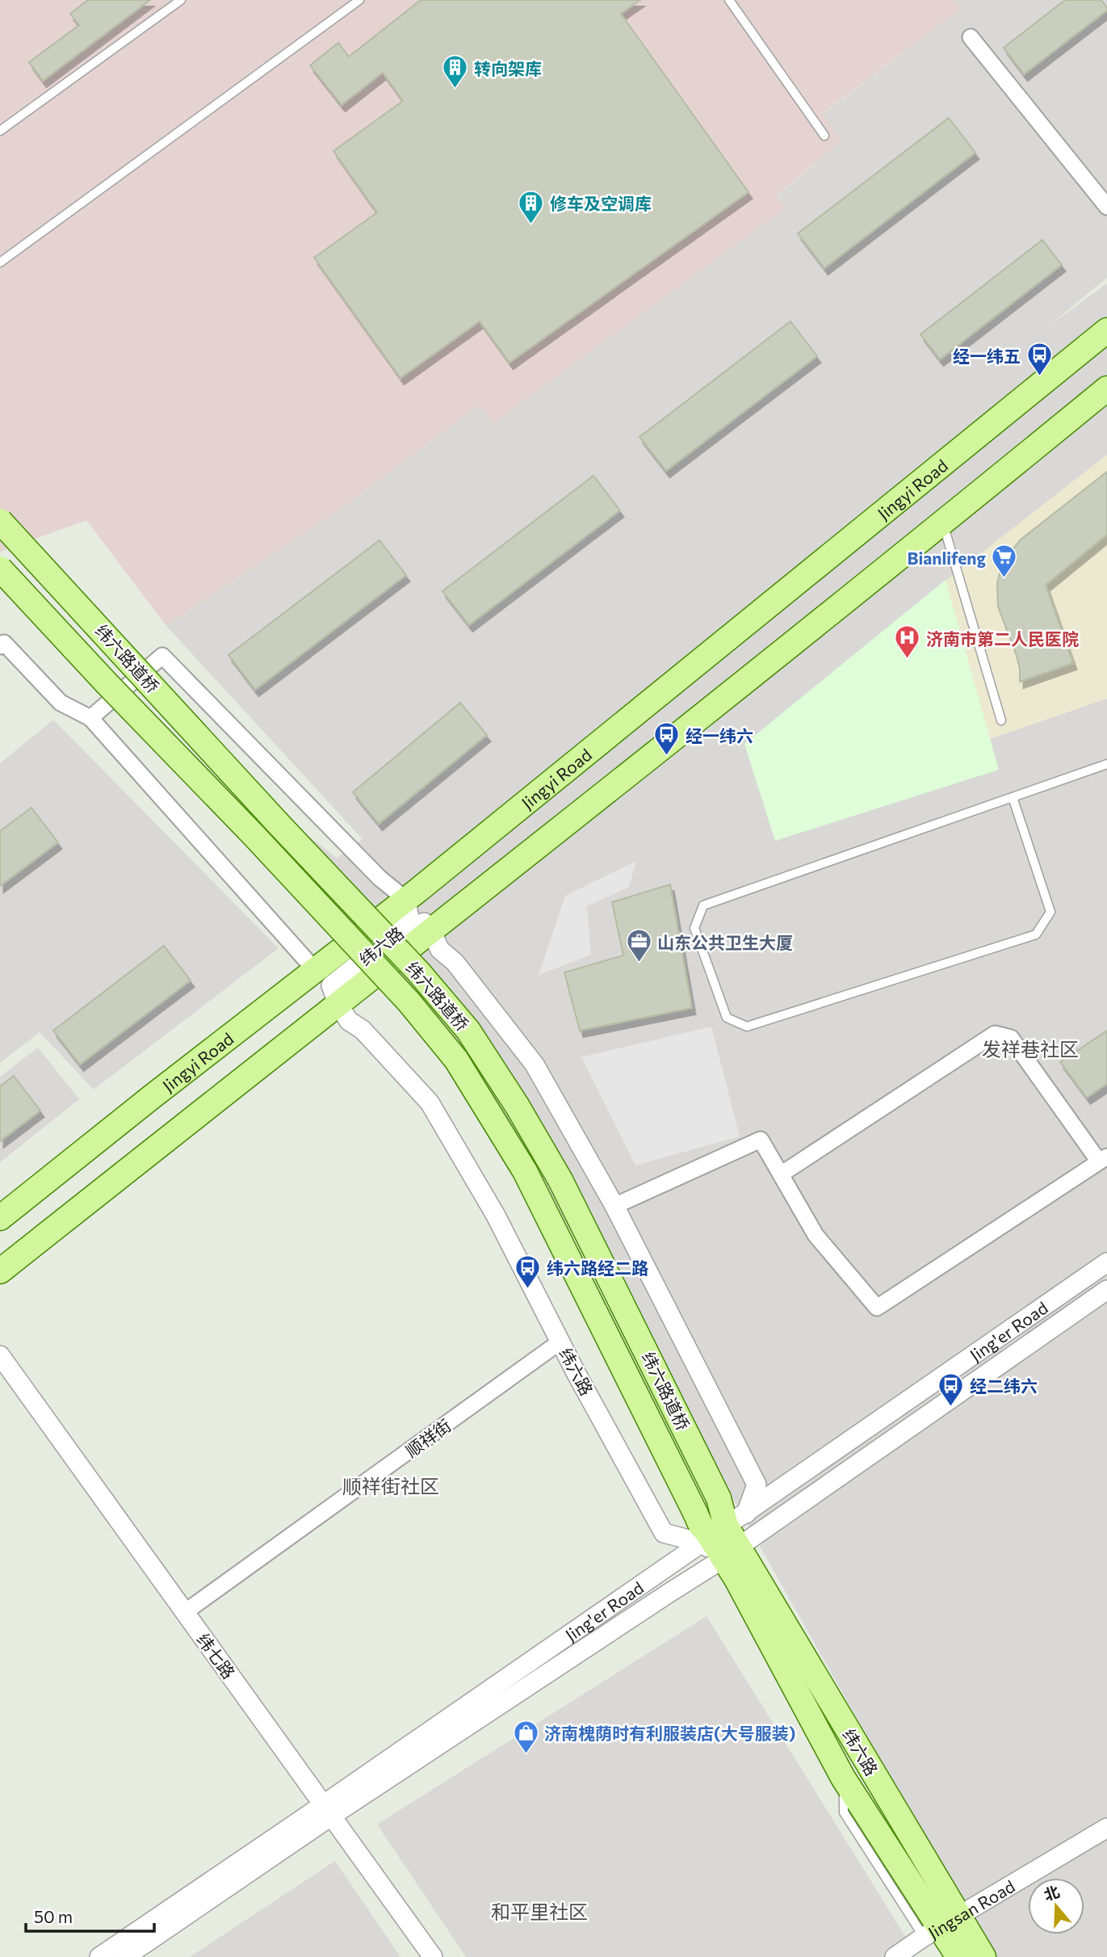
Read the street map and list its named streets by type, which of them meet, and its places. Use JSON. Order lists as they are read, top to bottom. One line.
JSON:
{"streets":{"main road":["Jingyi Road","纬六路道桥","纬六路"],"street":["Jing'er Road","顺祥街","纬七路","Jingsan Road"]},"crossings":[["Jingyi Road","纬六路"],["纬六路道桥","纬六路"],["纬六路","Jing'er Road"],["纬六路","顺祥街"],["纬六路","Jingsan Road"],["Jing'er Road","纬七路"],["顺祥街","纬七路"]],"districts":["发祥巷社区","顺祥街社区","和平里社区"],"places":{"building":["转向架库","修车及空调库"],"bus stop":["经一纬五","经一纬六","纬六路经二路","经二纬六"],"supermarket":["Bianlifeng"],"hospital":["济南市第二人民医院"],"office":["山东公共卫生大厦"],"shop":["济南槐荫时有利服装店(大号服装)"]},"scale_bar":"50 m","north":"top"}
